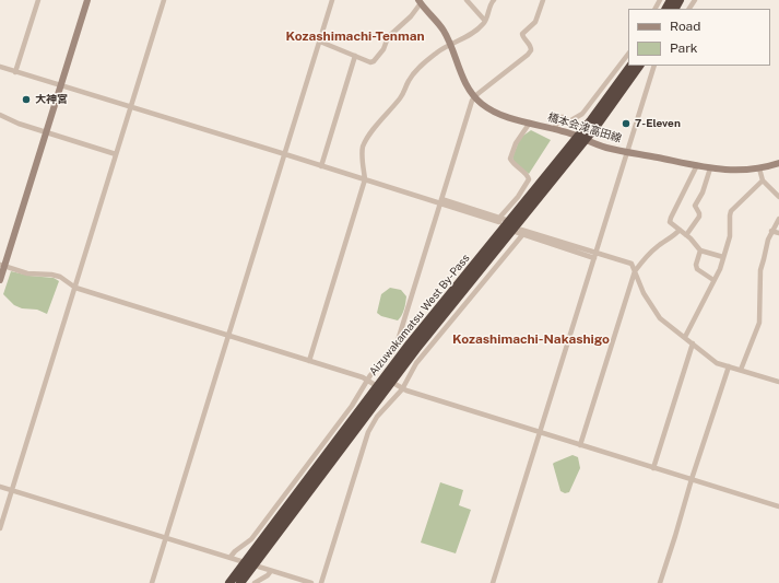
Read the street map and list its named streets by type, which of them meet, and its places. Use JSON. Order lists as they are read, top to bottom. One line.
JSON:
{"streets":{"highway":["Aizuwakamatsu West By-Pass"],"main road":["橋本会津高田線"]},"crossings":[["橋本会津高田線","Aizuwakamatsu West By-Pass"]],"districts":["Kozashimachi-Tenman","Kozashimachi-Nakashigo"],"places":["大神宮","7-Eleven"],"legend":["Road","Park"]}
